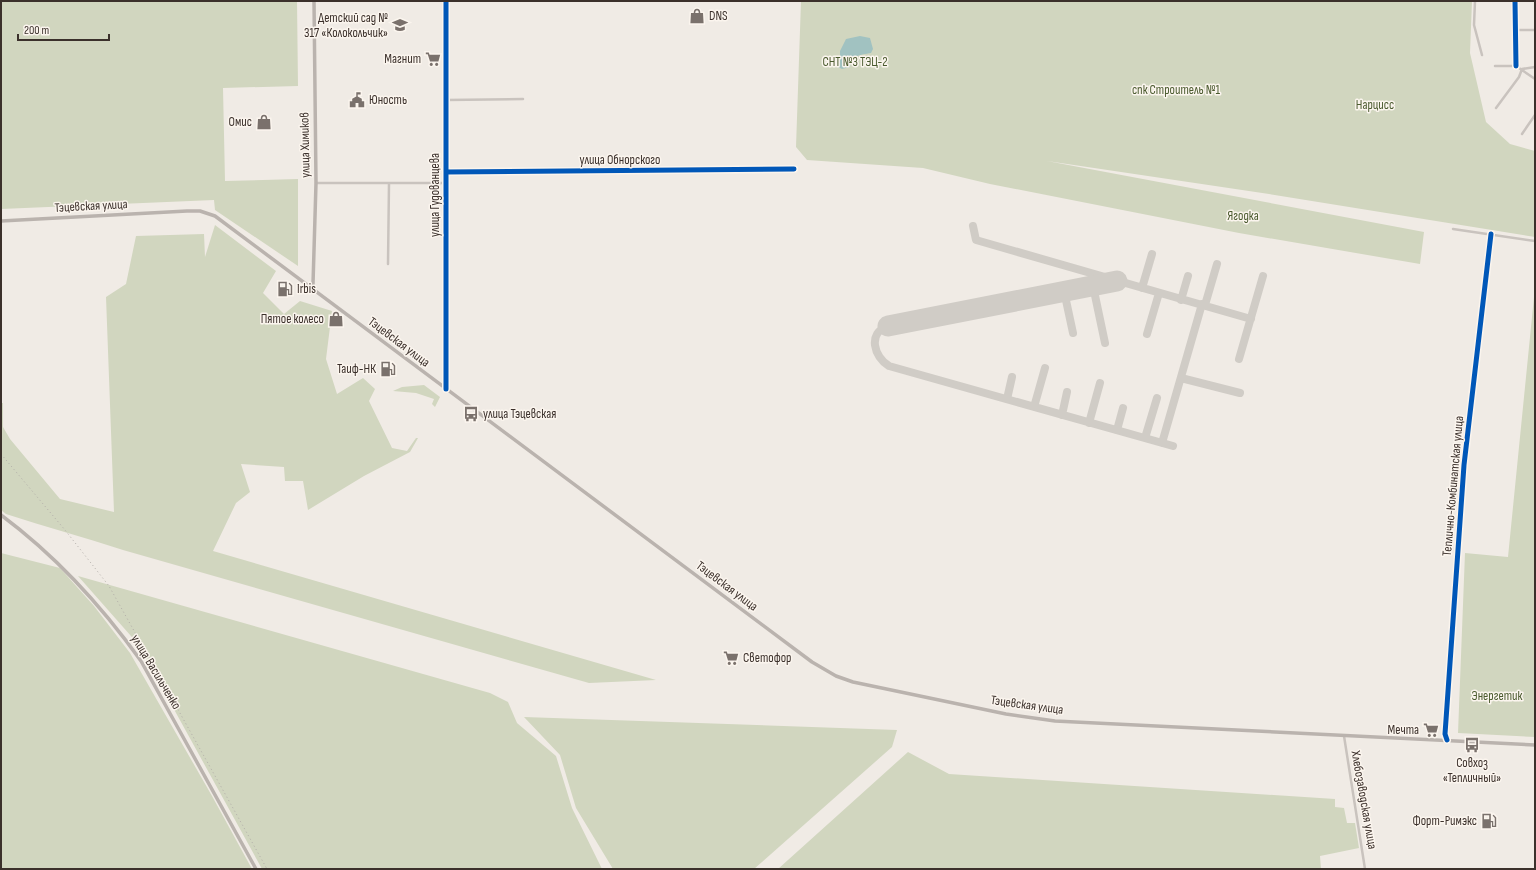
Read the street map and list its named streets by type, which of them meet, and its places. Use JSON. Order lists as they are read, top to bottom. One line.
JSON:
{"streets":{"main road":["улица Химиков","улица Гудованцева","Тэцевская улица","улица Васильченко"],"street":["улица Обнорского","Теплично-Комбинатская улица","Хлебозаводская улица"]},"crossings":[["улица Химиков","Тэцевская улица"],["улица Обнорского","улица Гудованцева"],["улица Гудованцева","Тэцевская улица"],["Тэцевская улица","Теплично-Комбинатская улица"],["Тэцевская улица","Хлебозаводская улица"]],"parks":["СНТ №3 ТЭЦ-2","спк Строитель №1","Нарцисс","Ягодка","Энергетик"],"places":{"shop":["DNS","Омис","Пятое колесо"],"school or university":["Детский сад № 317 «Колокольчик»"],"supermarket":["Магнит","Светофор","Мечта"],"public building":["Юность"],"fuel station":["Irbis","Таиф-НК","Форт-Римэкс"],"bus stop":["улица Тэцевская","Совхоз «Тепличный»"]},"scale_bar":"200 m"}
